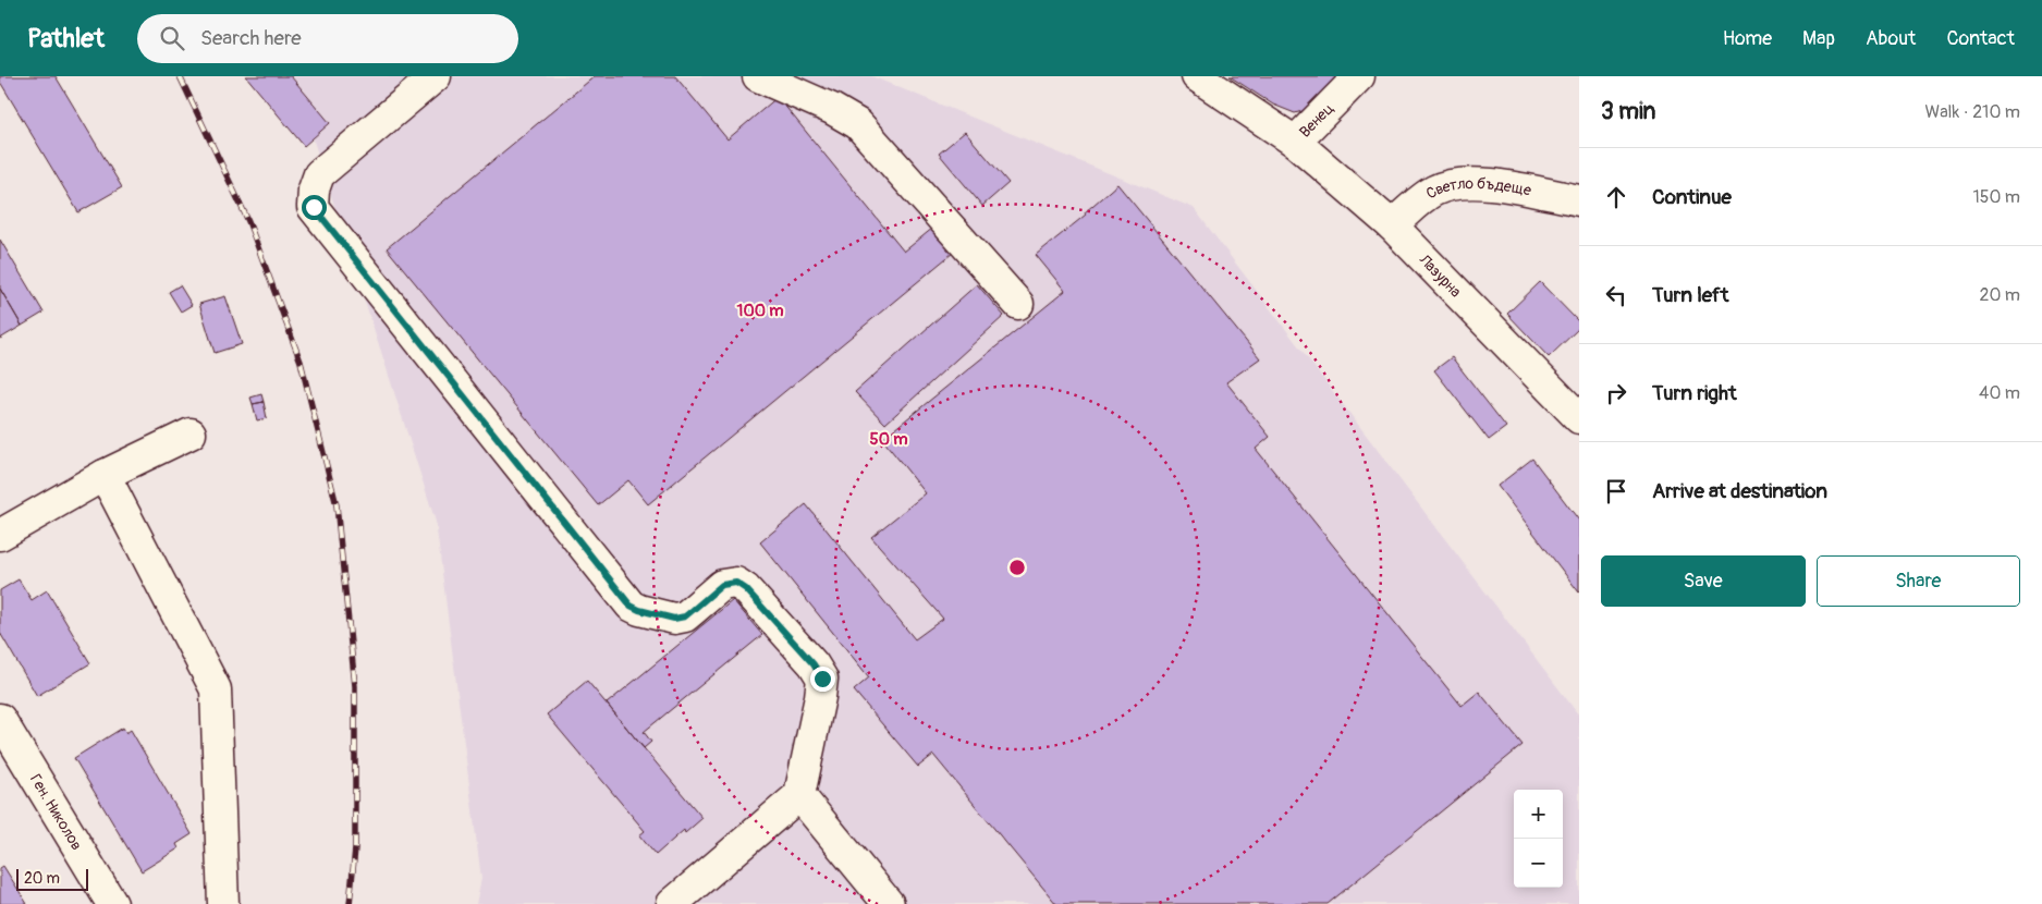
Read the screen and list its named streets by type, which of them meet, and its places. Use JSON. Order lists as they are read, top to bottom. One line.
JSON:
{"streets":{"street":["Венец","Светло бъдеще","Лазурна","Ген. Николов"]},"crossings":[["Венец","Лазурна"],["Светло бъдеще","Лазурна"]],"scale_bar":"20 m","page":{"header":"Pathlet","search":"Search here","nav":["Home","Map","About","Contact"],"heading":["3 min","Walk · 210 m"],"list":[["Continue","150 m"],["Turn left","20 m"],["Turn right","40 m"],"Arrive at destination"],"buttons":["Save","Share"],"map_buttons":["+","−"],"scale":"20 m"},"rings":["100 m","50 m"]}
